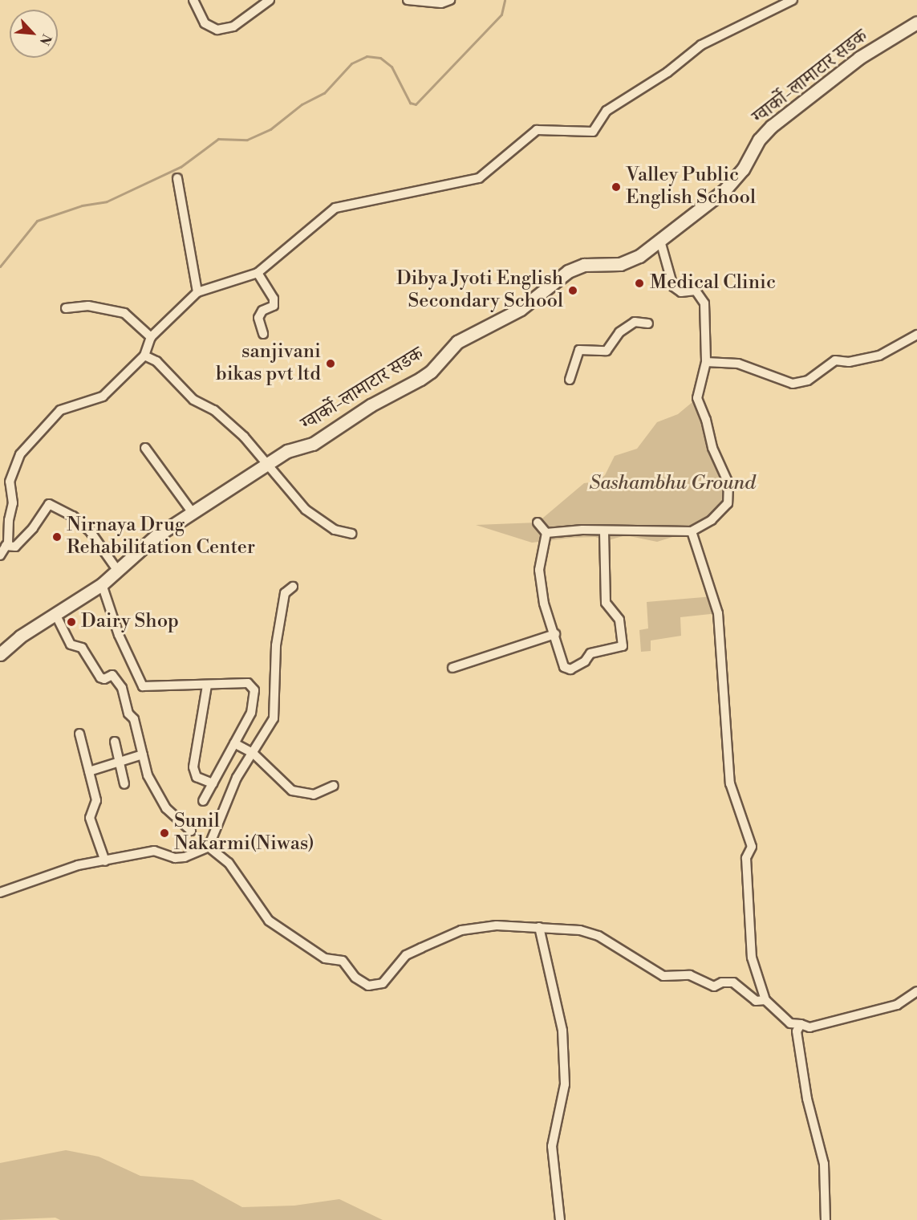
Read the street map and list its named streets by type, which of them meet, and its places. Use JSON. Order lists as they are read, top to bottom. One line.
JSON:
{"streets":{"main road":["ग्वार्को-लामाटार सडक"]},"parks":["Sashambhu Ground"],"places":["Valley Public English School","Medical Clinic","Dibya Jyoti English Secondary School","sanjivani bikas pvt ltd","Nirnaya Drug Rehabilitation Center","Dairy Shop","Sunil Nakarmi(Niwas)"],"north":"bottom right"}
